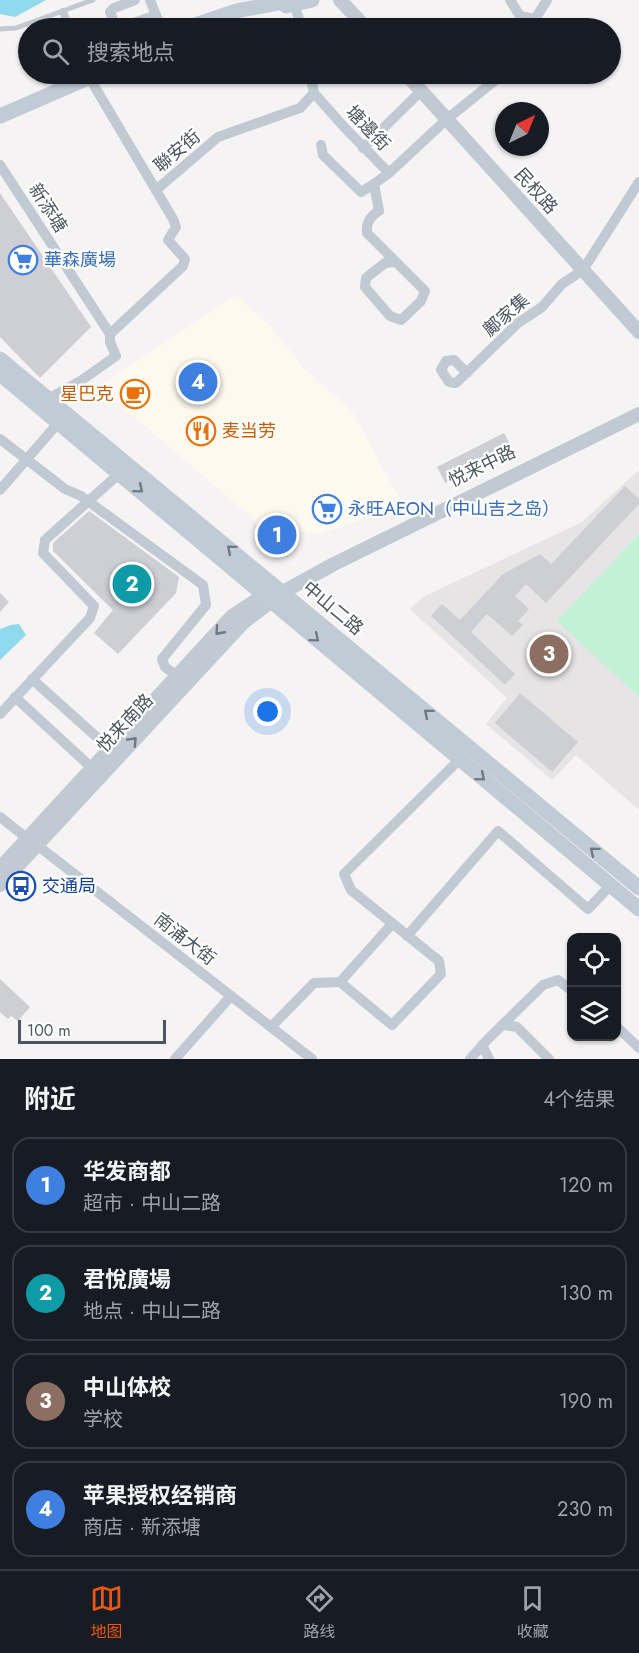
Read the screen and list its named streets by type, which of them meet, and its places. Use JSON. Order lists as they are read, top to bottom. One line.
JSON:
{"streets":{"main road":["中山二路"],"street":["塘邊街","聯安街","民权路","新添塘","鄺家集","悦来中路","悦来南路","南涌大街"]},"crossings":[["塘邊街","聯安街"],["聯安街","新添塘"],["民权路","鄺家集"],["悦来中路","中山二路"],["悦来中路","悦来南路"],["中山二路","悦来南路"],["悦来南路","南涌大街"]],"places":{"supermarket":["華森廣場","永旺AEON（中山吉之岛）"],"cafe":["星巴克"],"restaurant":["麦当劳"],"bus stop":["交通局"]},"scale_bar":"100 m","north":"top right","page":{"search":"搜索地点","pins":["4","1","2","3"],"scale":"100 m","heading":["附近","4个结果"],"list":[{"mark":"1","name":"华发商都","note":"超市 · 中山二路","value":"120 m"},{"mark":"2","name":"君悅廣場","note":"地点 · 中山二路","value":"130 m"},{"mark":"3","name":"中山体校","note":"学校","value":"190 m"},{"mark":"4","name":"苹果授权经销商","note":"商店 · 新添塘","value":"230 m"}],"nav":["地图","路线","收藏"]}}
